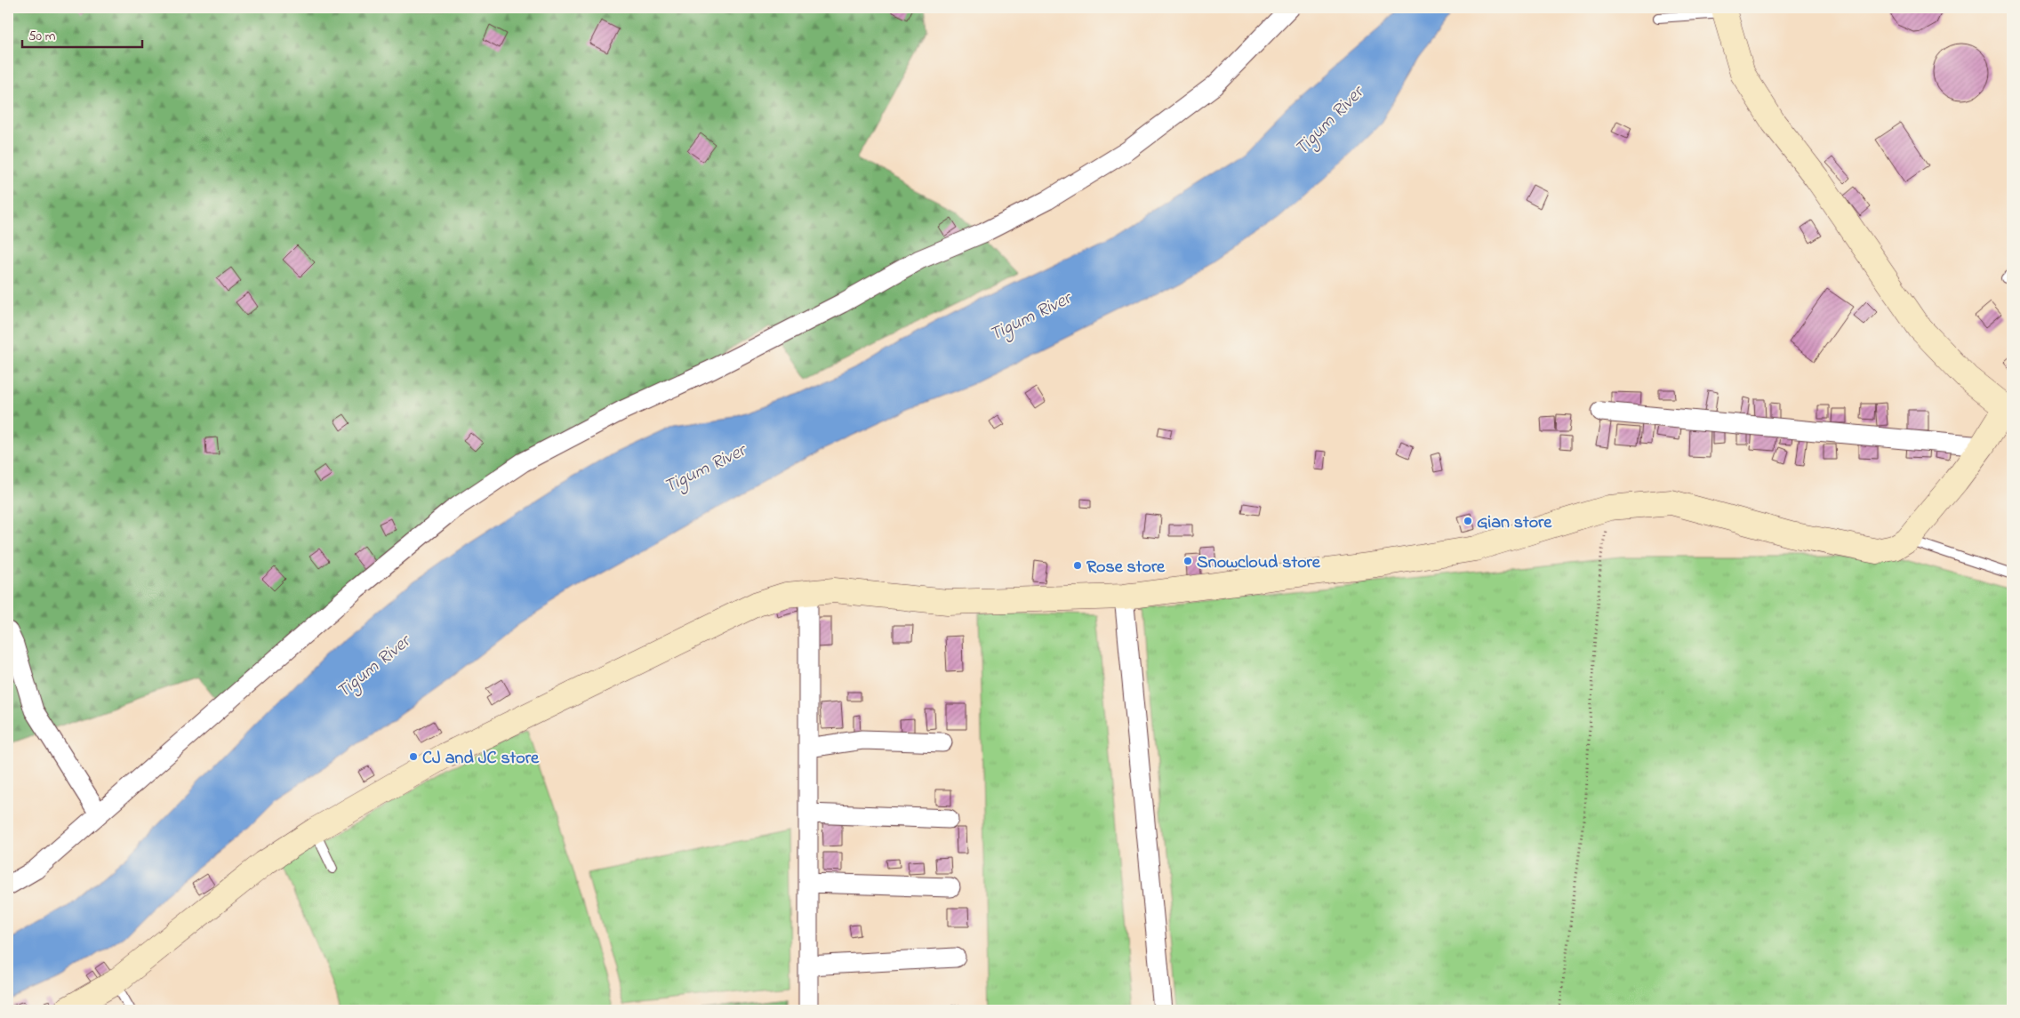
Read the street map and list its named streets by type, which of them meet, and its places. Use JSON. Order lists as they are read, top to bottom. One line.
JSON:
{"water":["Tigum River"],"places":["Gian store","Snowcloud store","Rose store","CJ and JC store"],"scale_bar":"50 m"}
